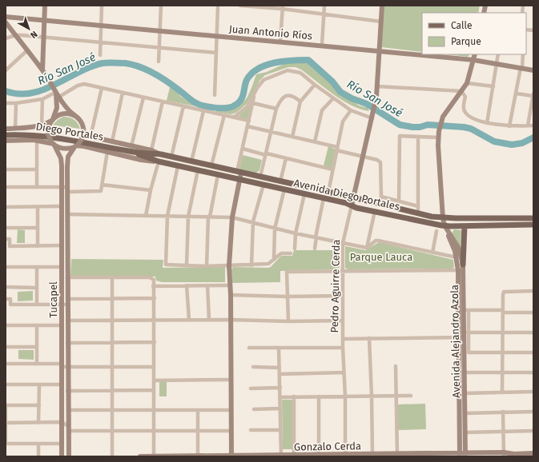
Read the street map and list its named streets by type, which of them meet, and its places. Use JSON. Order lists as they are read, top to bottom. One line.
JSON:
{"streets":{"main road":["Juan Antonio Ríos","Diego Portales","Avenida Diego Portales","Pedro Aguirre Cerda","Tucapel","Avenida Alejandro Azola","Gonzalo Cerda"]},"crossings":[["Juan Antonio Ríos","Pedro Aguirre Cerda"],["Juan Antonio Ríos","Avenida Alejandro Azola"],["Diego Portales","Avenida Diego Portales"],["Diego Portales","Tucapel"],["Avenida Diego Portales","Pedro Aguirre Cerda"],["Avenida Diego Portales","Avenida Alejandro Azola"],["Pedro Aguirre Cerda","Gonzalo Cerda"],["Avenida Alejandro Azola","Gonzalo Cerda"]],"water":["Río San José"],"parks":["Parque Lauca"],"legend":["Calle","Parque"],"north":"bottom right"}
